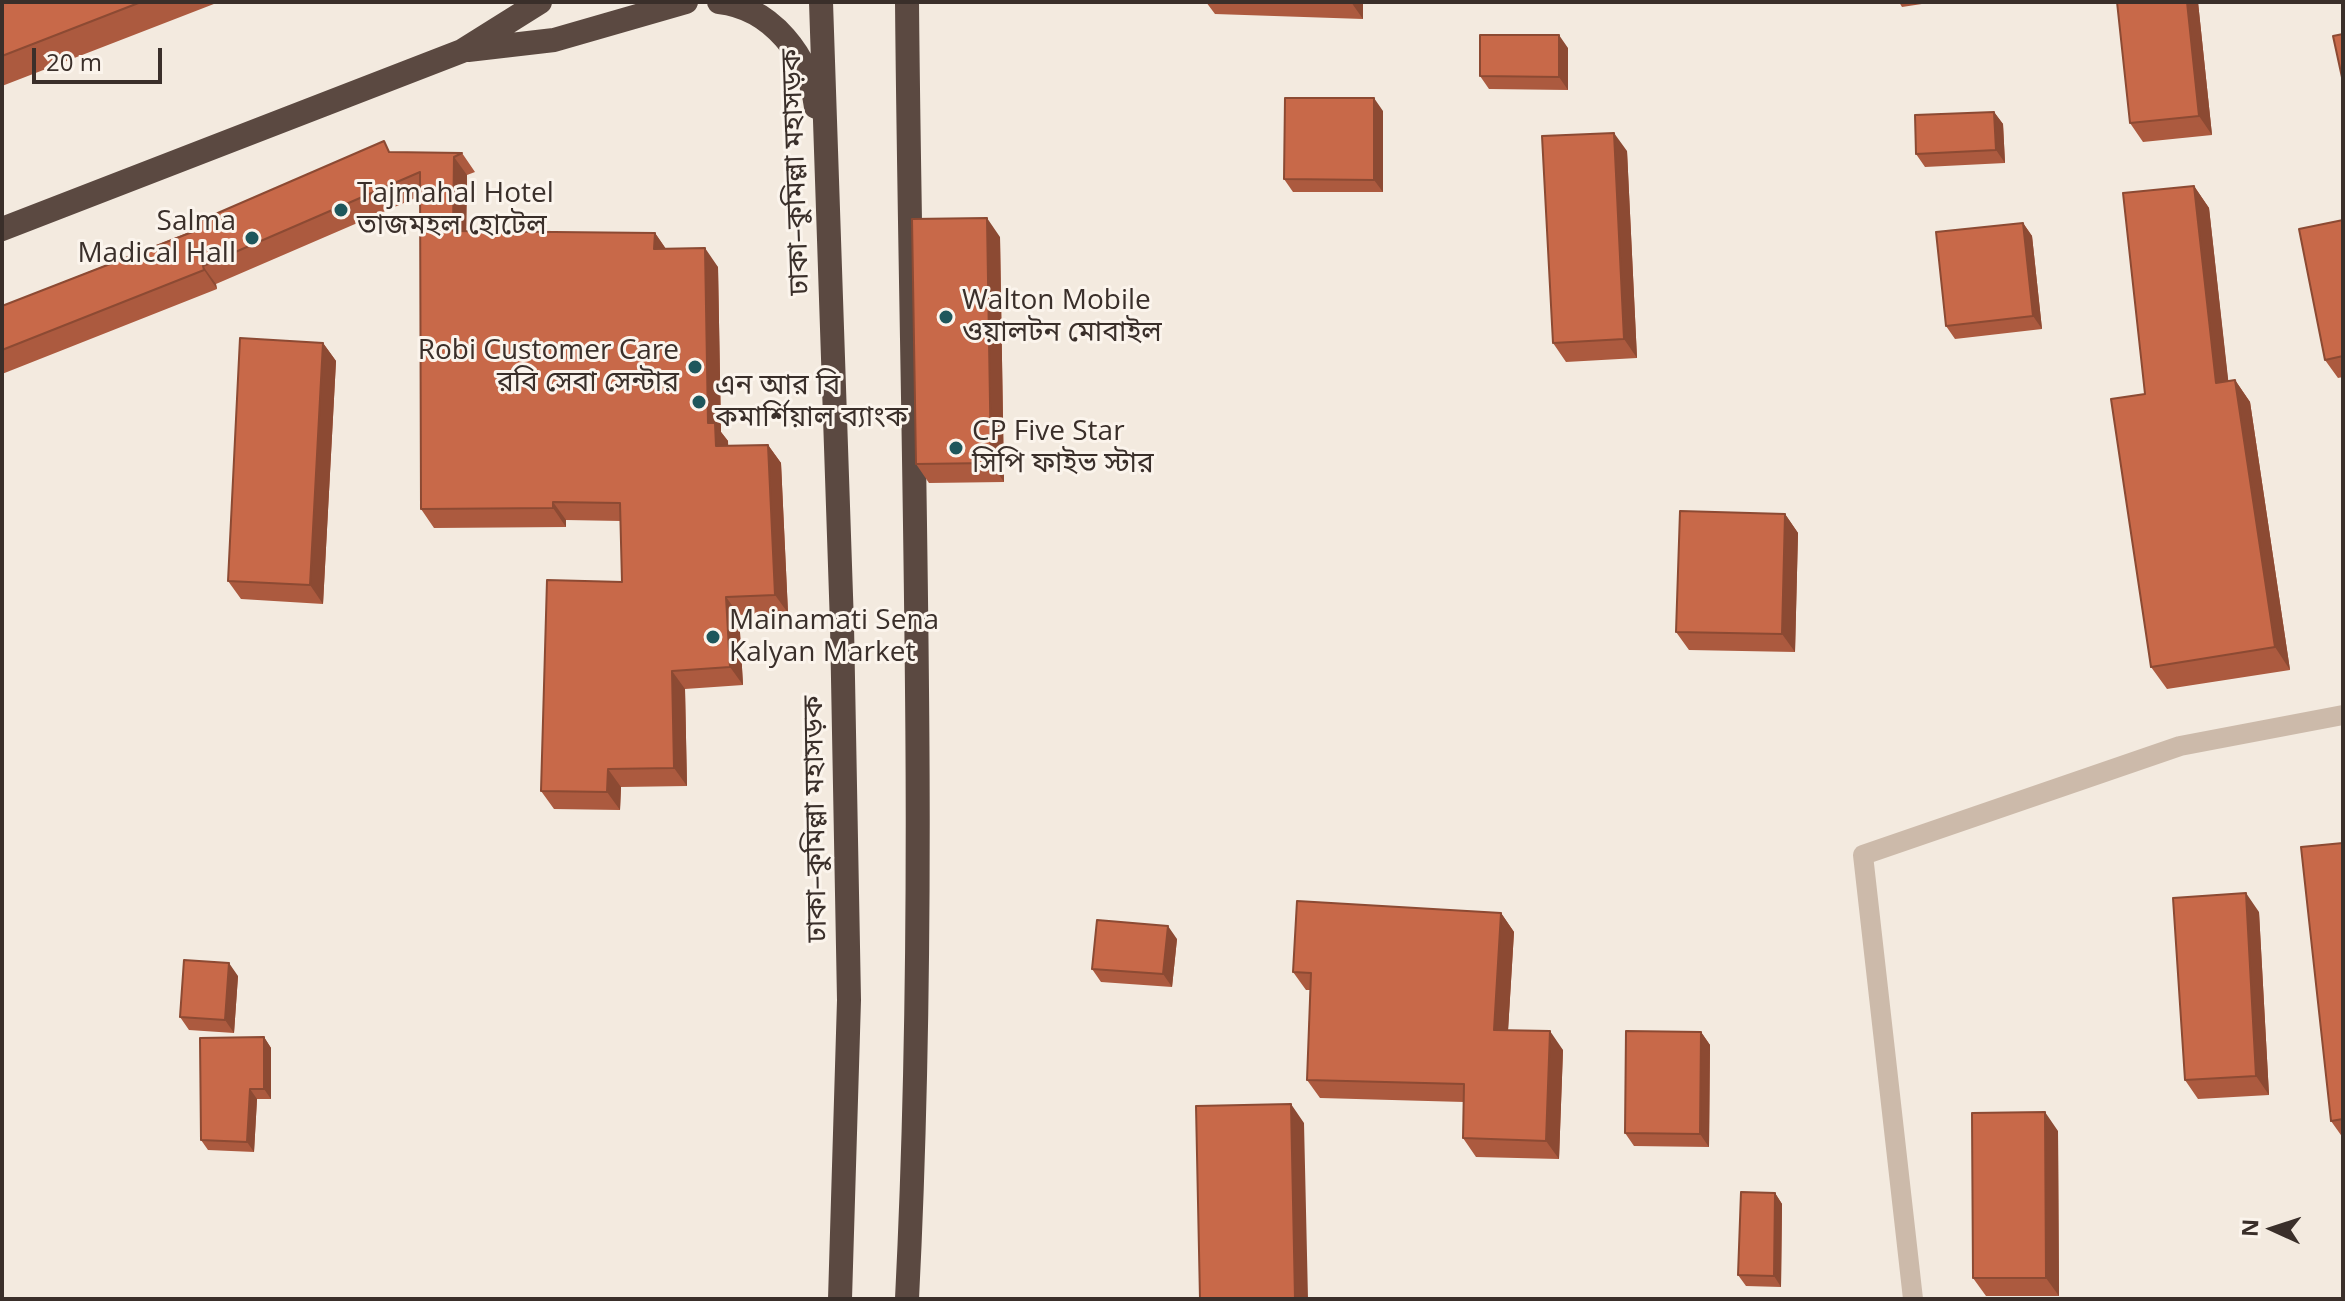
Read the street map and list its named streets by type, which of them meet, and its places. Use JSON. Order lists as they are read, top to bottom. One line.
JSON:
{"streets":{"highway":["ঢাকা–কুমিল্লা মহাসড়ক"]},"places":["Tajmahal Hotel তাজমহল হোটেল","Salma Madical Hall","Walton Mobile ওয়ালটন মোবাইল","Robi Customer Care রবি সেবা সেন্টার","এন আর বি কমার্শিয়াল ব্যাংক","CP Five Star সিপি ফাইভ স্টার","Mainamati Sena Kalyan Market"],"scale_bar":"20 m","north":"left"}
